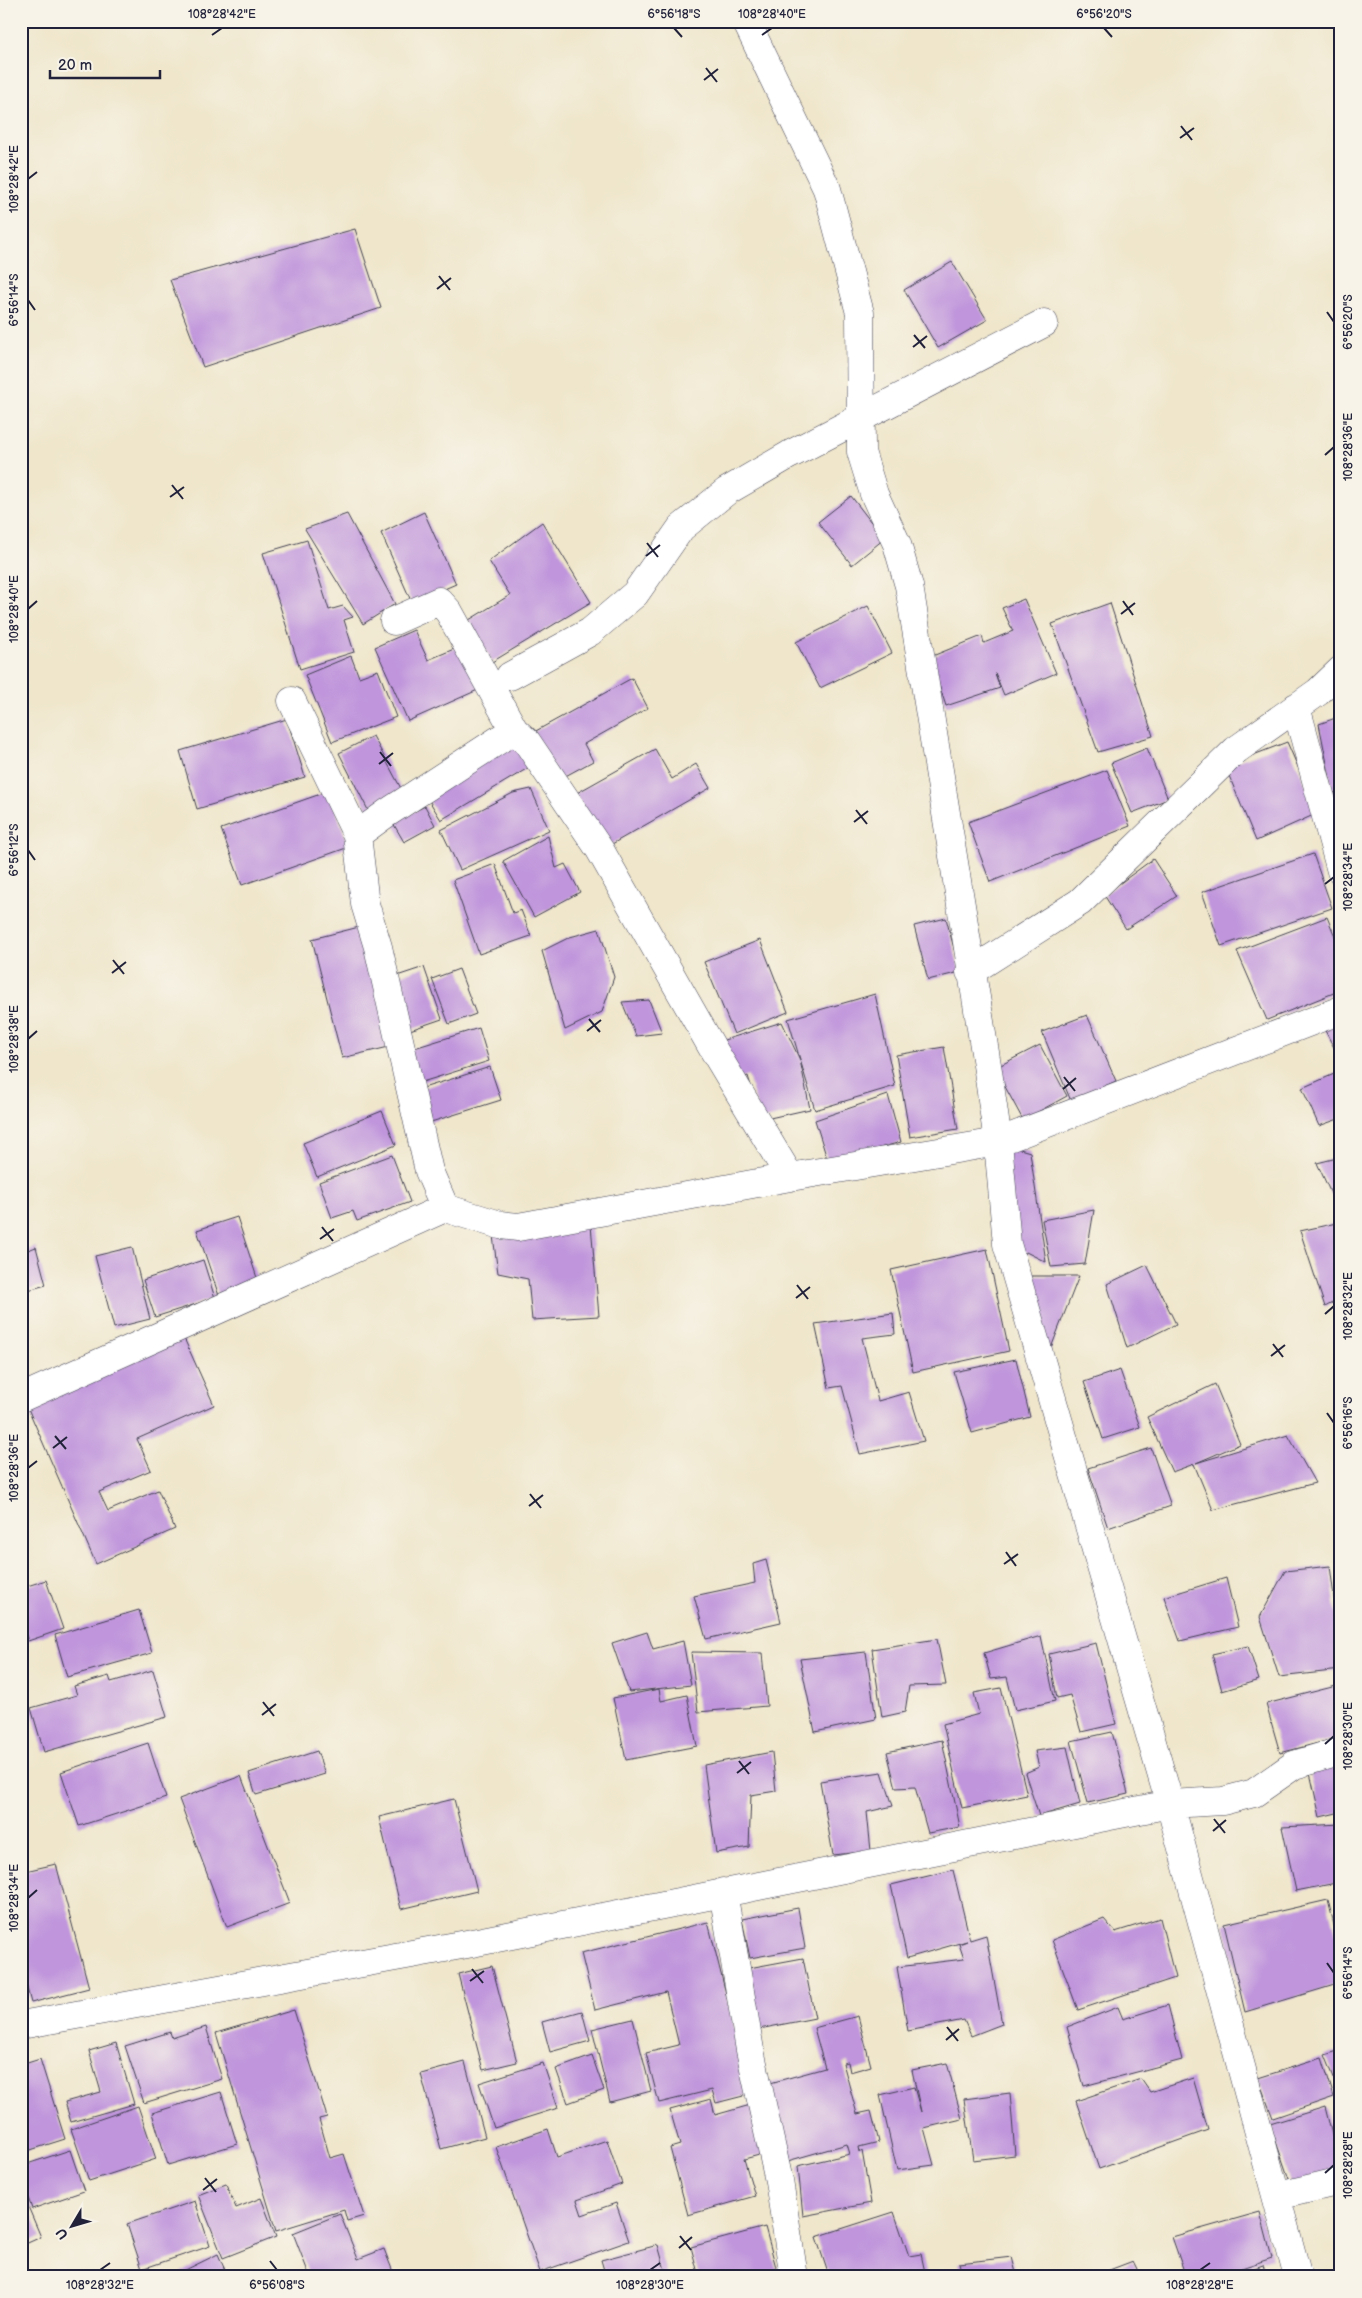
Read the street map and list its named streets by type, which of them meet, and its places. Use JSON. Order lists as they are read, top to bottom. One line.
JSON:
{"scale_bar":"20 m","north":"bottom left","coordinates":["108°28'42\"E","6°56'18\"S","108°28'40\"E","6°56'20\"S","6°56'14\"S","108°28'36\"E","6°56'12\"S","108°28'34\"E","108°28'38\"E","108°28'32\"E","6°56'16\"S","108°28'30\"E","108°28'28\"E","6°56'08\"S"]}
